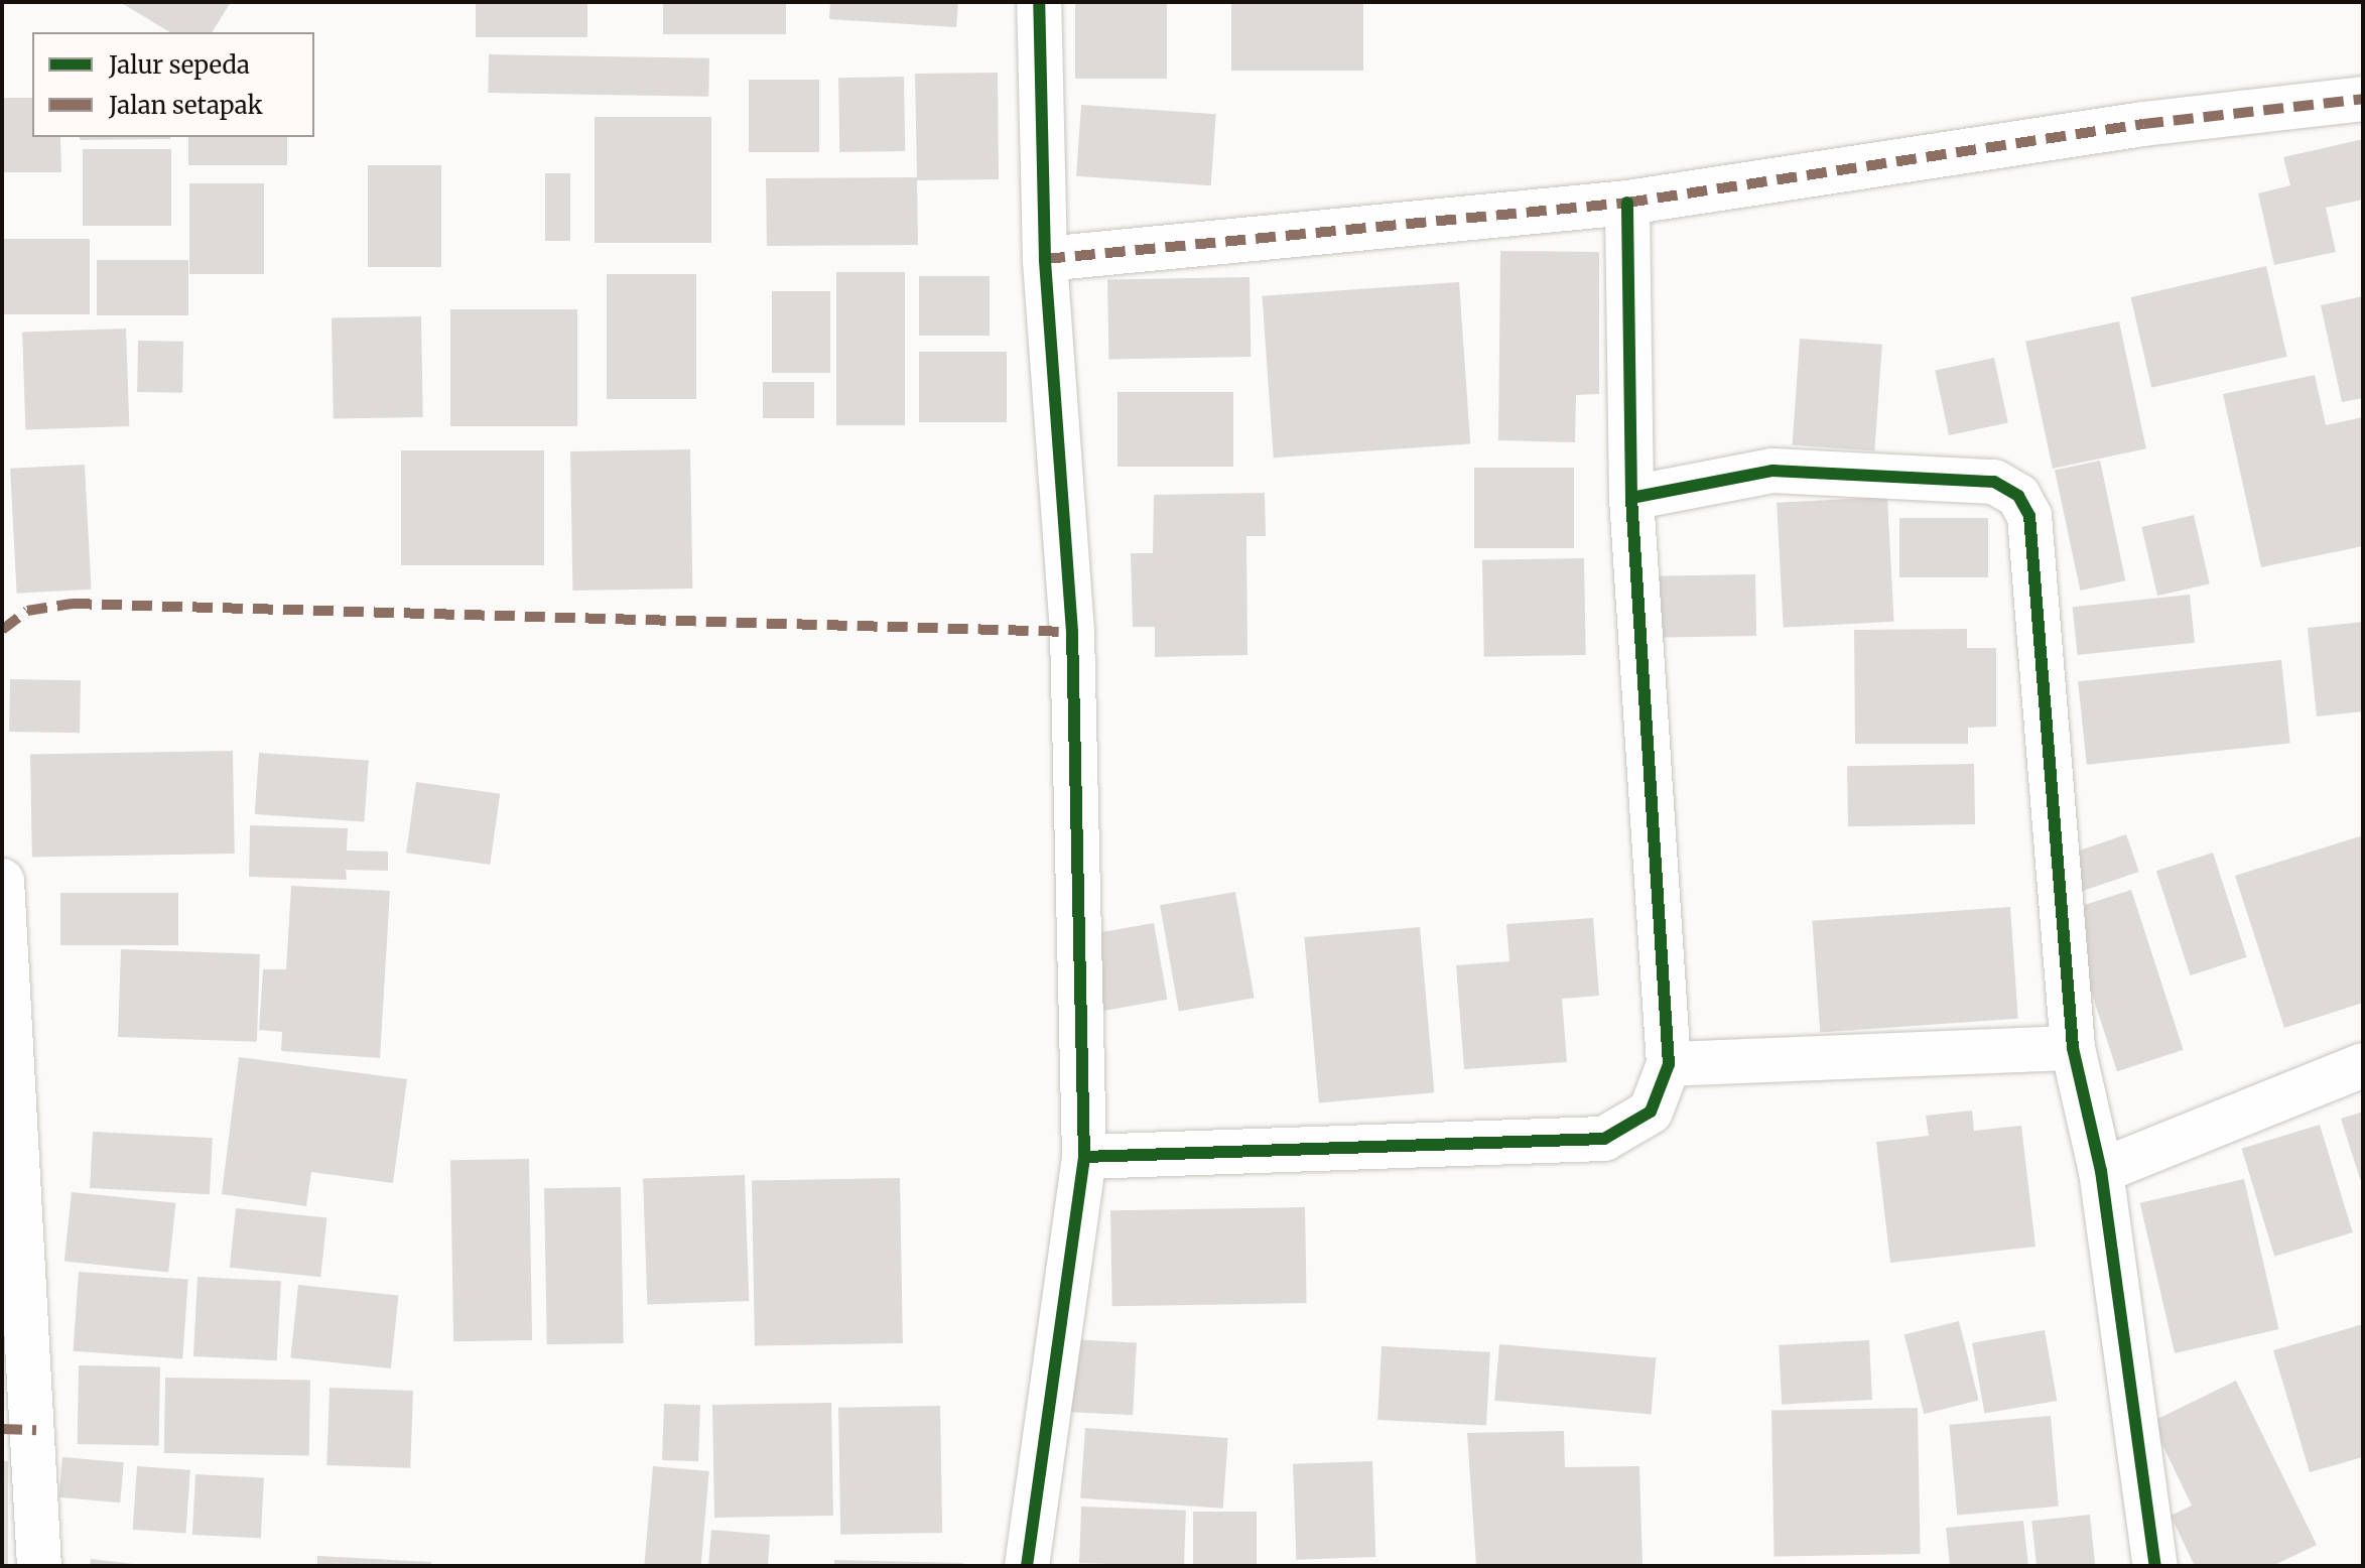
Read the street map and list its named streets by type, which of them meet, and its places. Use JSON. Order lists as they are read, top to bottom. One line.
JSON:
{"legend":["Jalur sepeda","Jalan setapak"]}
